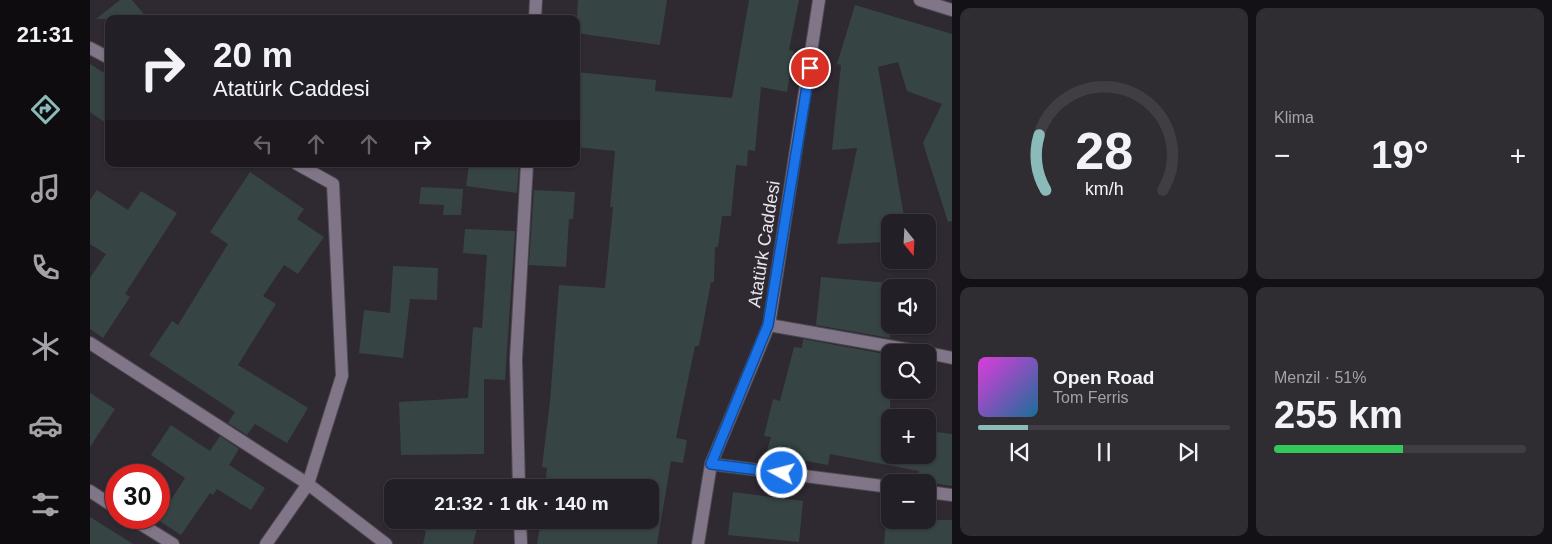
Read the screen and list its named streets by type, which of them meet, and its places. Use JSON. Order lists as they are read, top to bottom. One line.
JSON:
{"streets":{"street":["Atatürk Caddesi"]},"north":"bottom","page":{"tabs":"21:31","tile":["Klima",["Menzil · 51%","255 km"]],"turn":["20 m","Atatürk Caddesi"],"heat":["−","19°","+"],"map_buttons":["+","−"],"song":["Open Road","Tom Ferris"],"limit":"30","trip":"21:32 · 1 dk · 140 m","gauge":["28","km/h"]}}
